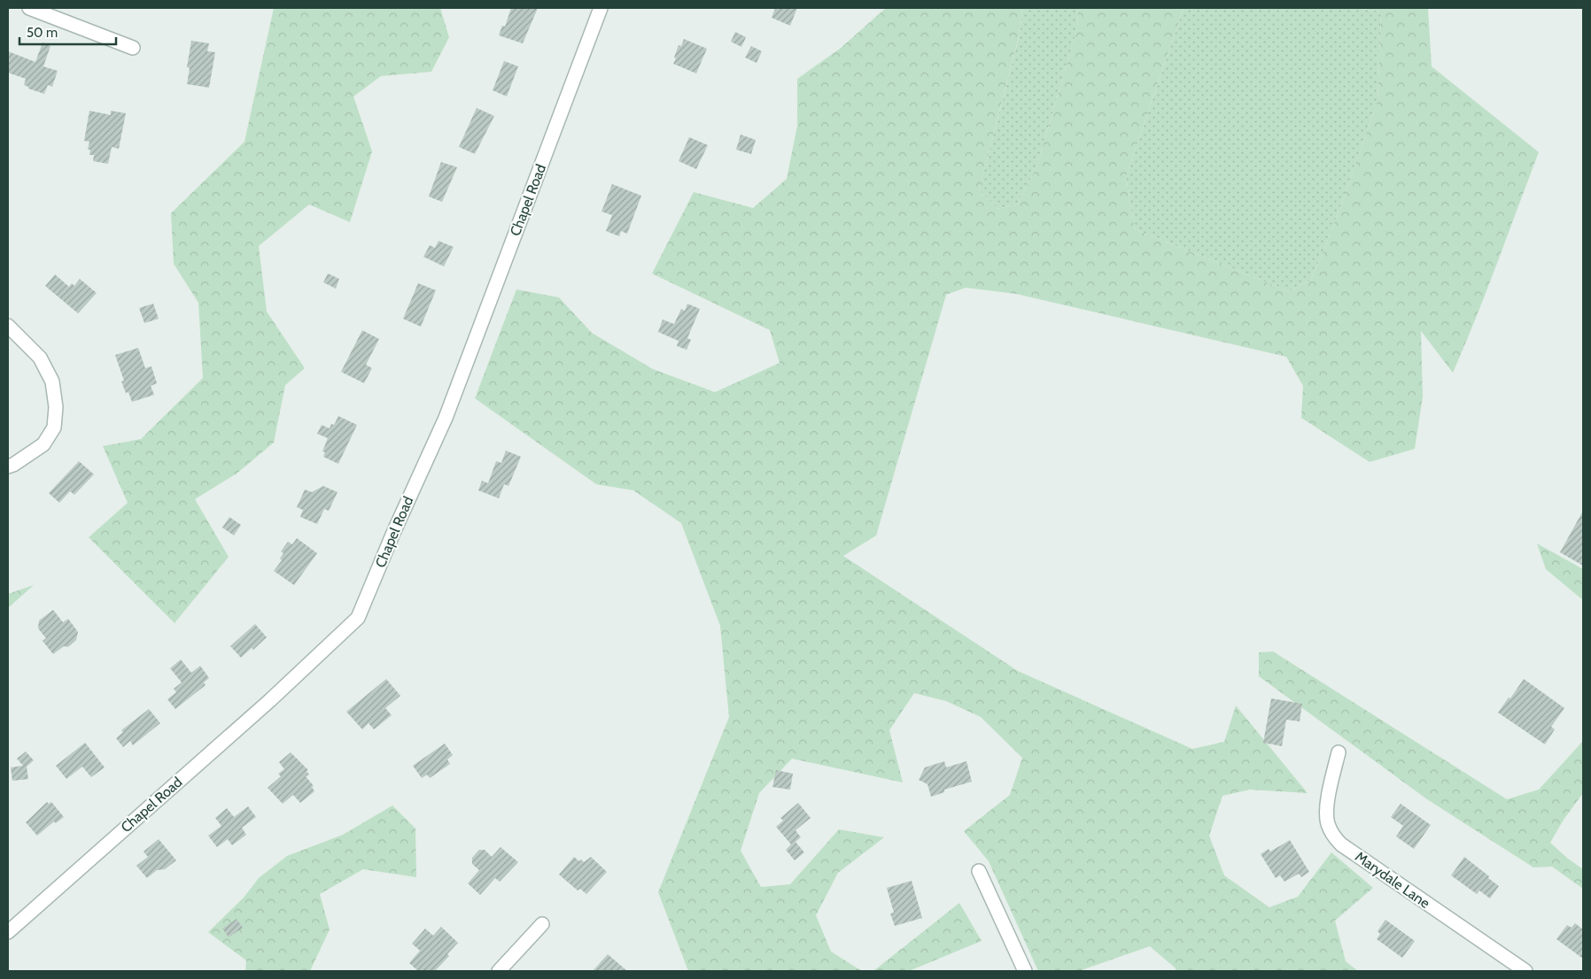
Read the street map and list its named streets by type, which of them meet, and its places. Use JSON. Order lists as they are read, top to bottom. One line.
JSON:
{"streets":{"street":["Chapel Road","Marydale Lane"]},"scale_bar":"50 m"}
